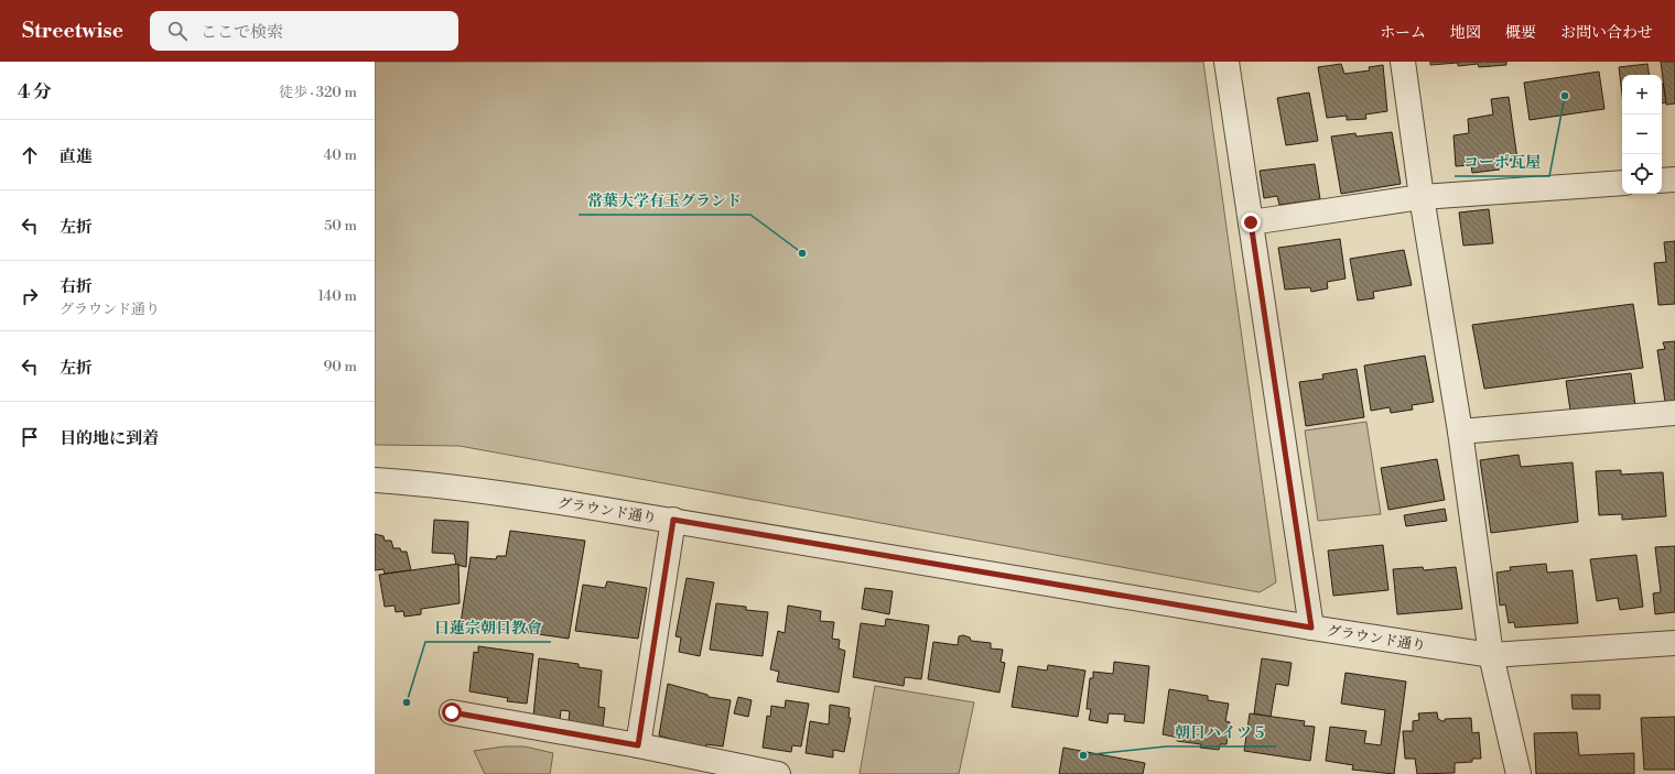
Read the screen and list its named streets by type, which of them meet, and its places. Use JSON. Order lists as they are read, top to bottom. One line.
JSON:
{"streets":{"street":["グラウンド通り"]},"places":["コーポ瓦屋","常葉大学有玉グランド","日蓮宗朝日教會","朝日ハイツ５"],"page":{"header":"Streetwise","search":"ここで検索","nav":["ホーム","地図","概要","お問い合わせ"],"heading":["4 分","徒歩 · 320 m"],"map_buttons":["+","−"],"list":[["直進","40 m"],["左折","50 m"],["右折","グラウンド通り","140 m"],["左折","90 m"],"目的地に到着"]}}
